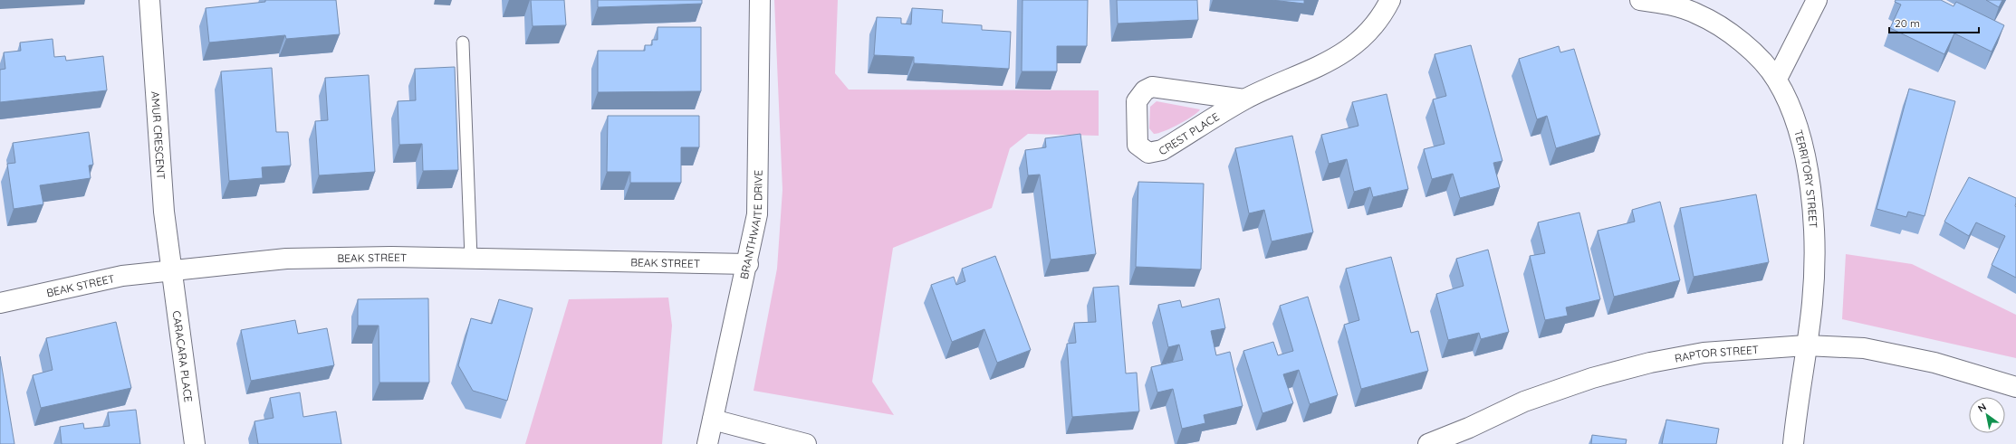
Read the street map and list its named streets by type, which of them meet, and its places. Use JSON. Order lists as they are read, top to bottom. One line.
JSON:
{"streets":{"street":["CREST PLACE","AMUR CRESCENT","TERRITORY STREET","BRANTHWAITE DRIVE","BEAK STREET","RAPTOR STREET","CARACARA PLACE"]},"crossings":[["AMUR CRESCENT","BEAK STREET"],["AMUR CRESCENT","CARACARA PLACE"],["TERRITORY STREET","RAPTOR STREET"],["BRANTHWAITE DRIVE","BEAK STREET"],["BEAK STREET","CARACARA PLACE"]],"scale_bar":"20 m","north":"top left"}
